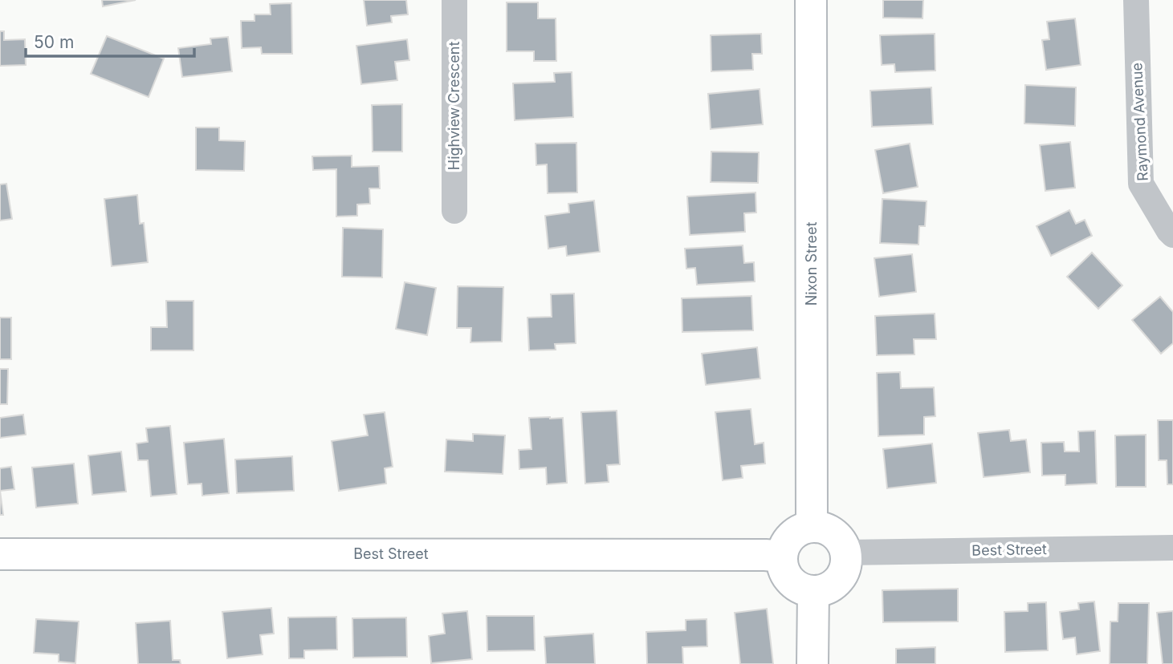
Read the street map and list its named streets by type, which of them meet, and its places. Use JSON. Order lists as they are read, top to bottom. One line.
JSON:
{"streets":{"street":["Highview Crescent","Raymond Avenue","Nixon Street","Best Street"]},"crossings":[["Nixon Street","Best Street"]],"scale_bar":"50 m"}
